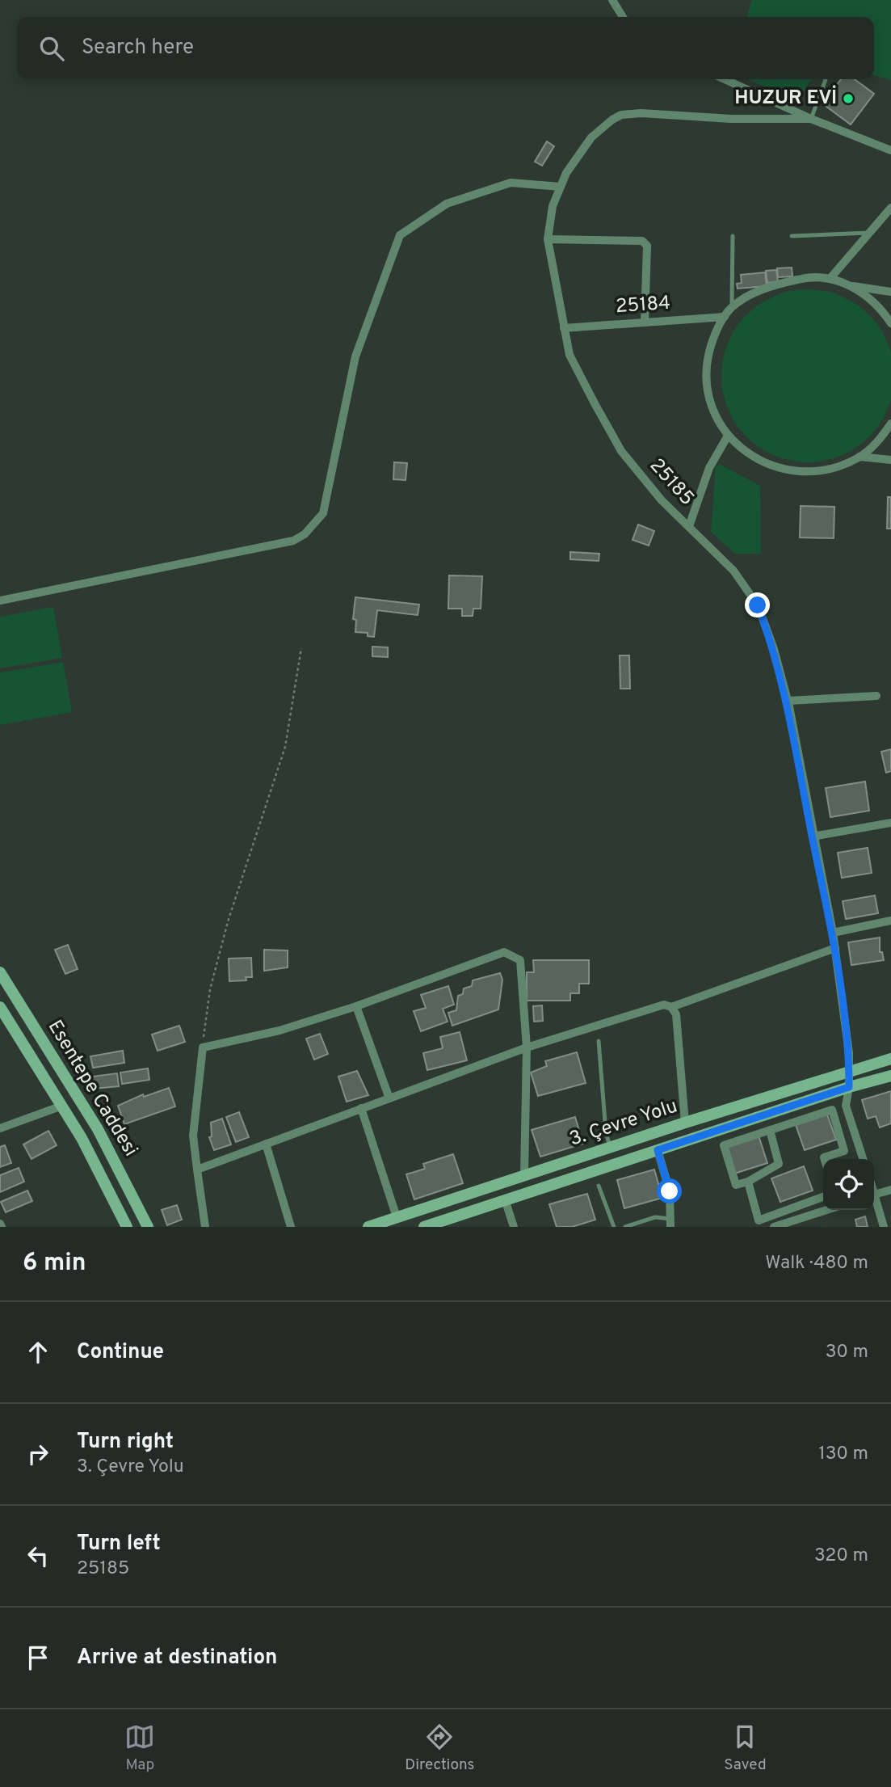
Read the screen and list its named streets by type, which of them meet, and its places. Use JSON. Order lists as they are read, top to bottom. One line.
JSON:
{"streets":{"main road":["Esentepe Caddesi","3. Çevre Yolu"],"street":["25184","25185"]},"crossings":[["25184","25185"],["25185","3. Çevre Yolu"]],"places":["HUZUR EVİ"],"page":{"search":"Search here","heading":["6 min","Walk · 480 m"],"list":[["Continue","30 m"],["Turn right","3. Çevre Yolu","130 m"],["Turn left","25185","320 m"],"Arrive at destination"],"nav":["Map","Directions","Saved"]}}
